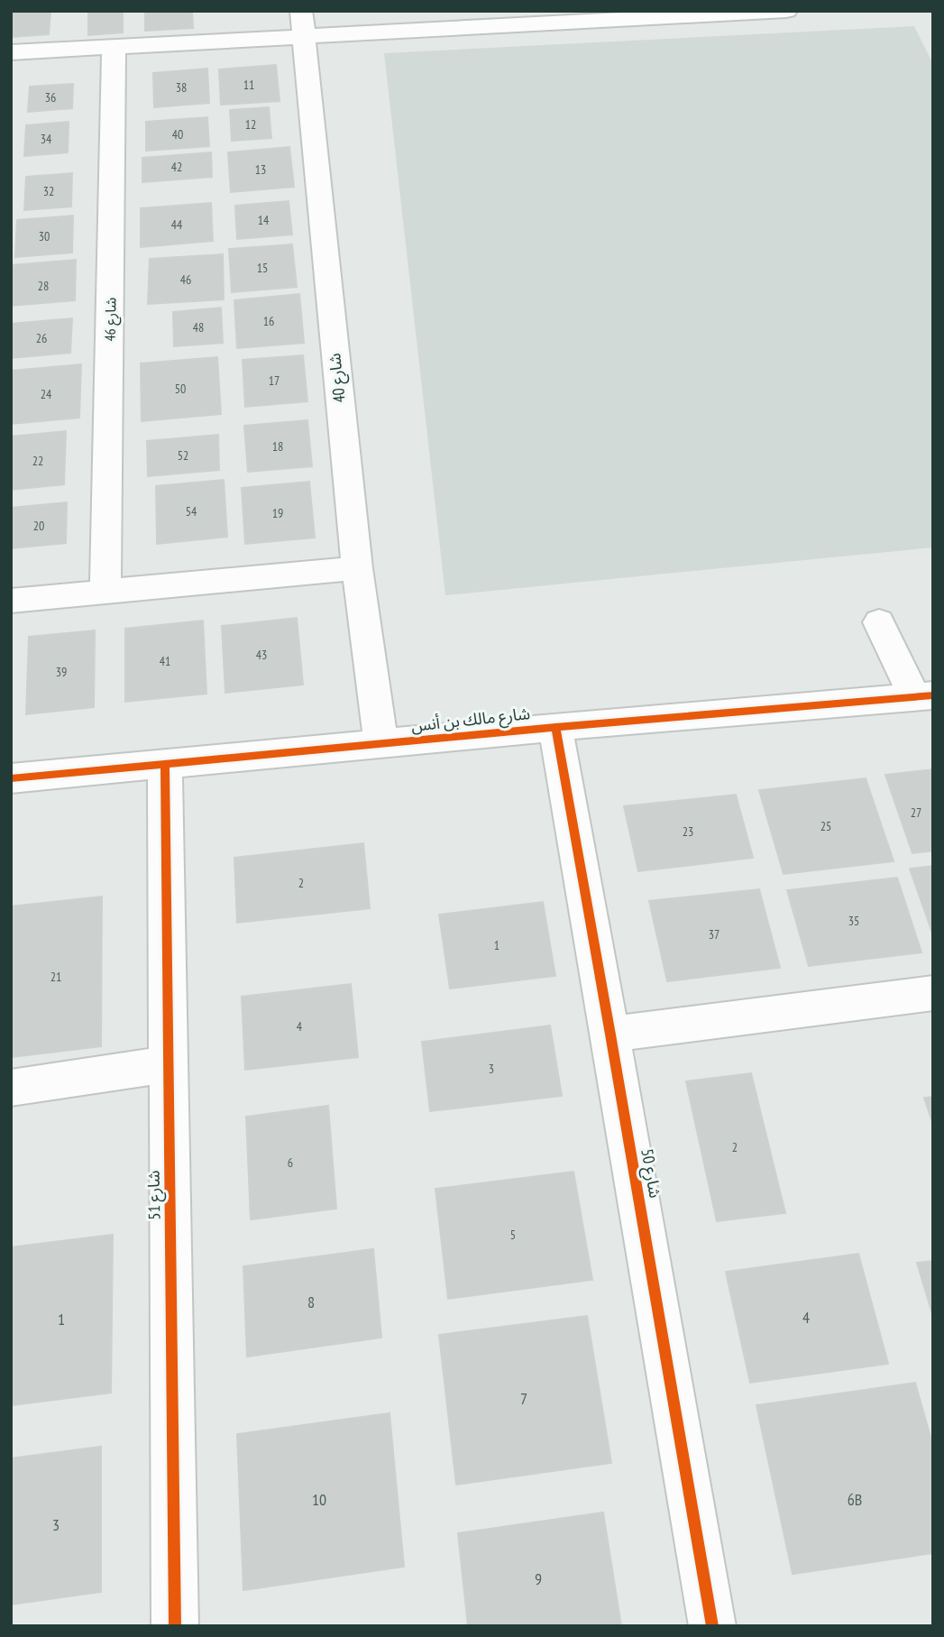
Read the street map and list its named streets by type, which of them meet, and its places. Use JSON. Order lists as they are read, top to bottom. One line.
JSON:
{"streets":{"street":["شارع 46","شارع 40","شارع مالك بن أنس","شارع 50","شارع 51"]},"crossings":[["شارع 40","شارع مالك بن أنس"],["شارع مالك بن أنس","شارع 50"],["شارع مالك بن أنس","شارع 51"]],"house_numbers":["11","38","36","12","40","34","42","13","32","14","44","30","15","46","28","16","48","26","17","50","24","18","52","22","54","19","20","43","41","39","27","25","23","2","35","37","1","21","4","3","2","6","5","8","4","1","7","10","6B","3","9"]}
